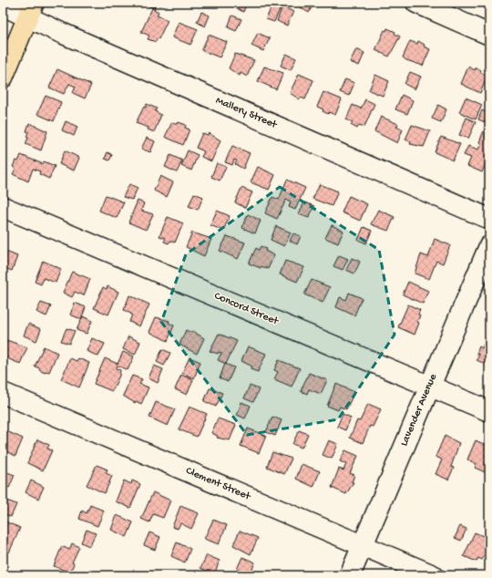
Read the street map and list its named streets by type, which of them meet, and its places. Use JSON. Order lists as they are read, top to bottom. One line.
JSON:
{"streets":{"street":["Mallery Street","Concord Street","Lavender Avenue","Clement Street"]},"crossings":[["Concord Street","Lavender Avenue"],["Lavender Avenue","Clement Street"]]}
